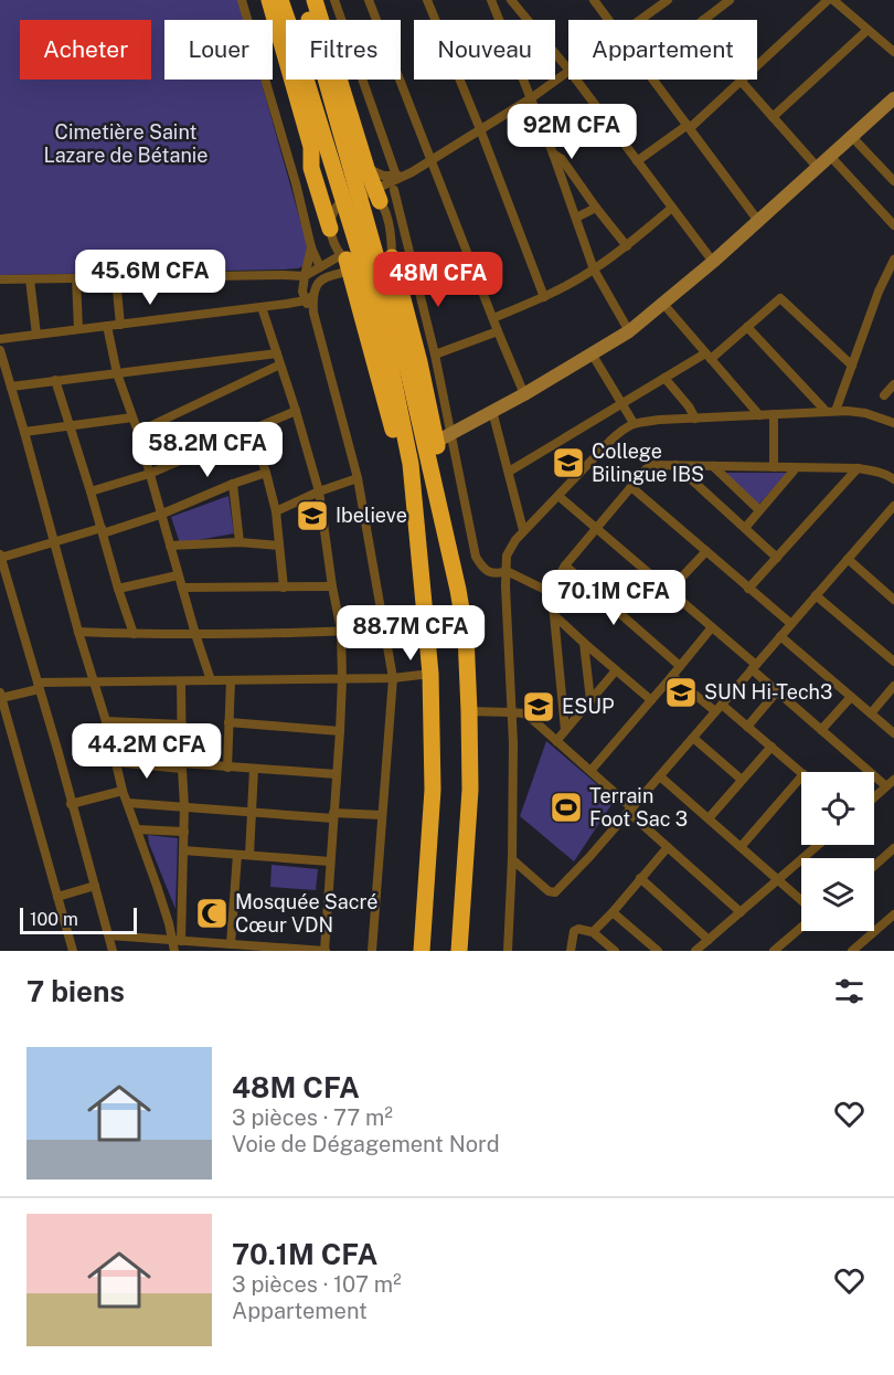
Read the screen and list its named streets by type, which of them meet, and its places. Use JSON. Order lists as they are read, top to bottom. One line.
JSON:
{"parks":["Cimetière Saint Lazare de Bétanie"],"places":{"school or university":["College Bilingue IBS","Ibelieve","SUN Hi-Tech3","ESUP"],"sports":["Terrain Foot Sac 3"],"mosque":["Mosquée Sacré Cœur VDN"]},"scale_bar":"100 m","page":{"chip":["Acheter","Louer","Filtres","Nouveau","Appartement"],"price":["92M CFA","45.6M CFA","48M CFA","58.2M CFA","70.1M CFA","88.7M CFA","44.2M CFA"],"scale":"100 m","heading":"7 biens","list":[{"name":"48M CFA","note":"3 pièces · 77 m² · Voie de Dégagement Nord"},{"name":"70.1M CFA","note":"3 pièces · 107 m² · Appartement"}]}}
